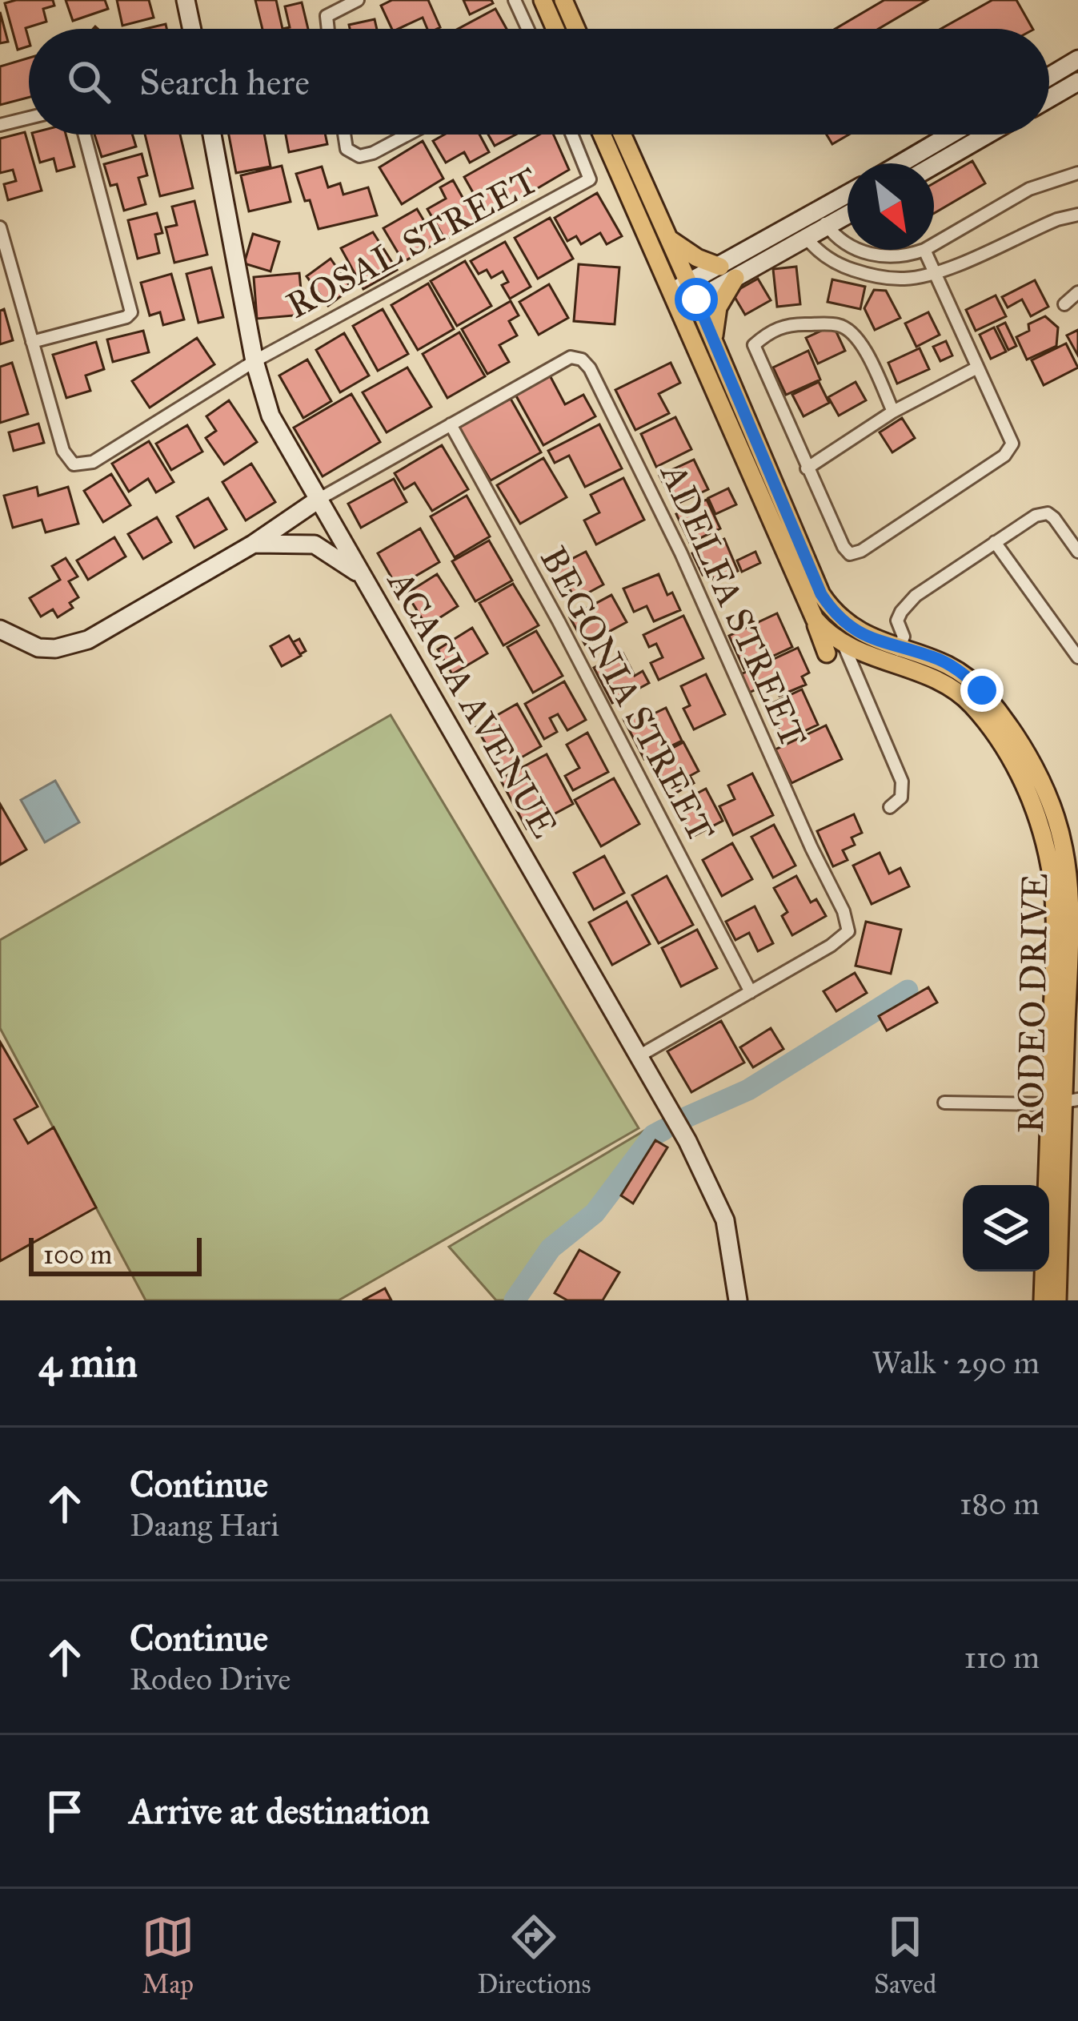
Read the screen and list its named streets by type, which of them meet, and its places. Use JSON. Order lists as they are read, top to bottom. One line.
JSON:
{"streets":{"main road":["RODEO DRIVE"],"street":["ROSAL STREET","ADELFA STREET","BEGONIA STREET","ACACIA AVENUE"]},"crossings":[["ROSAL STREET","ACACIA AVENUE"],["ADELFA STREET","BEGONIA STREET"],["ADELFA STREET","ACACIA AVENUE"]],"scale_bar":"100 m","north":"bottom right","page":{"search":"Search here","scale":"100 m","heading":["4 min","Walk · 290 m"],"list":[["Continue","Daang Hari","180 m"],["Continue","Rodeo Drive","110 m"],"Arrive at destination"],"nav":["Map","Directions","Saved"]}}
